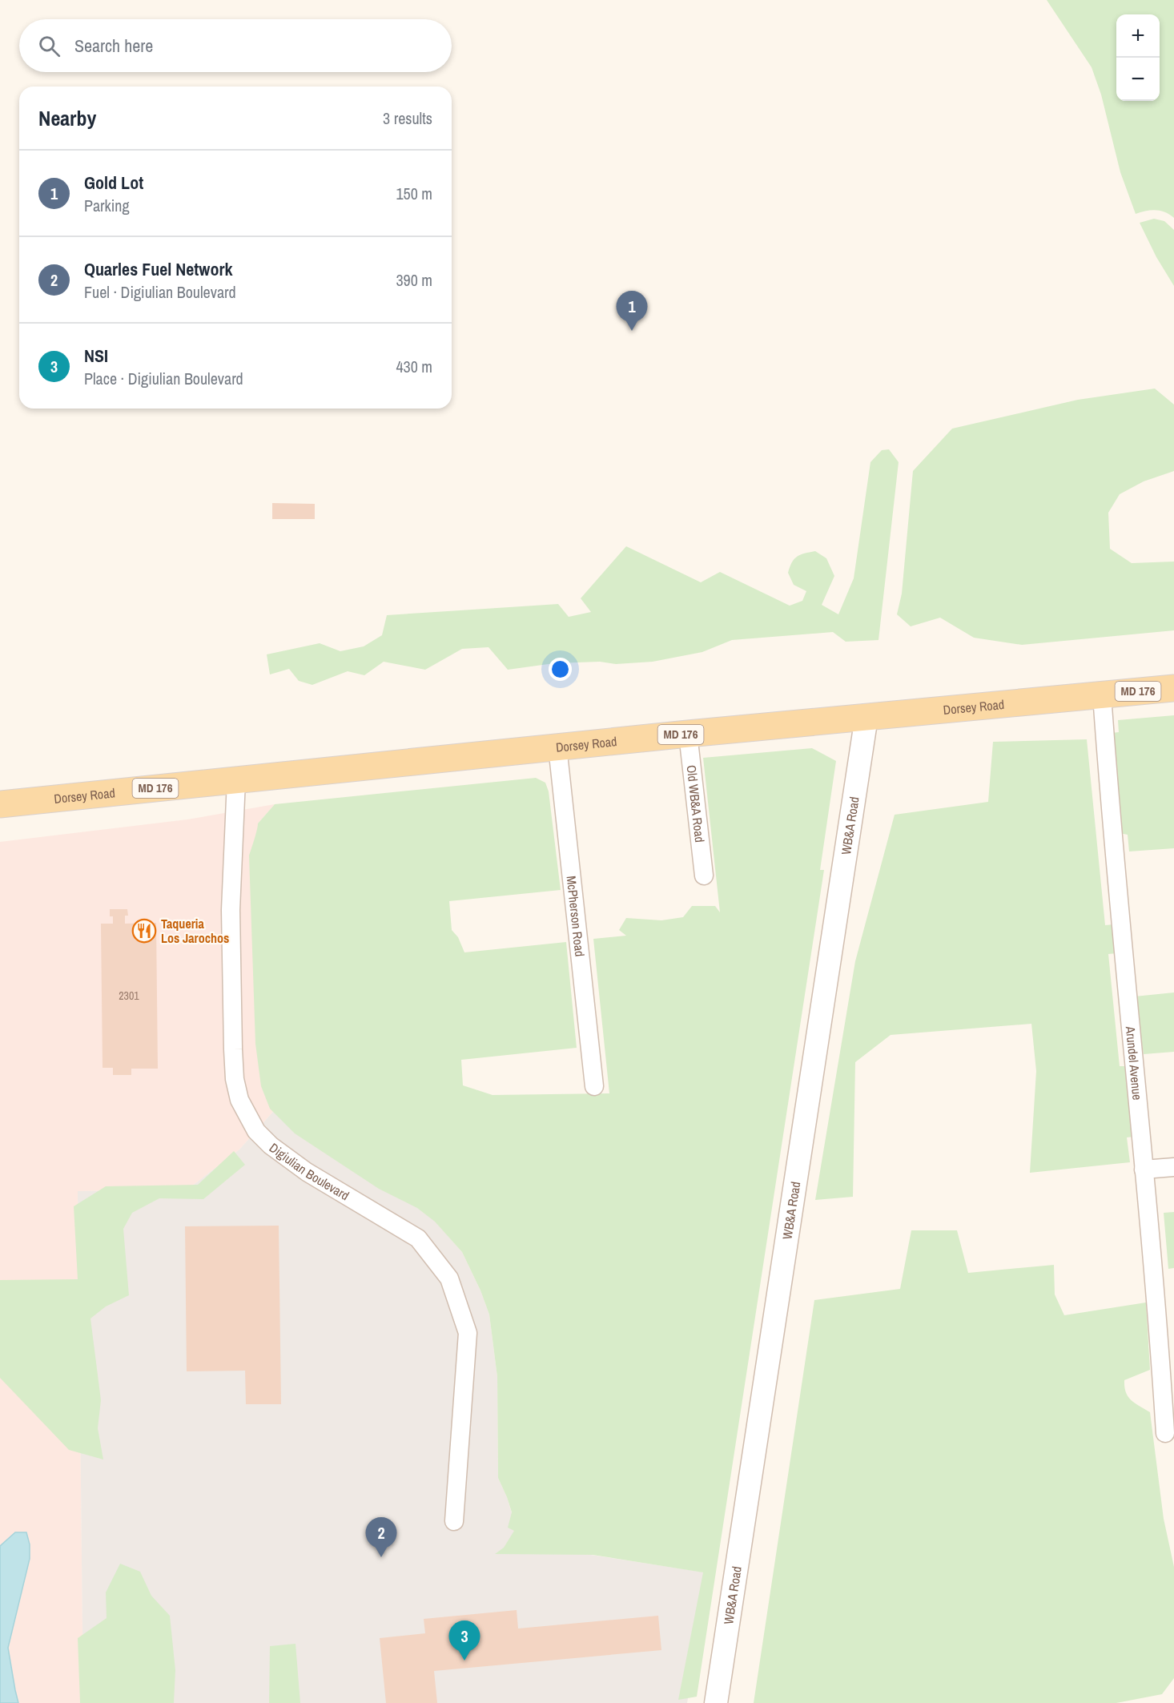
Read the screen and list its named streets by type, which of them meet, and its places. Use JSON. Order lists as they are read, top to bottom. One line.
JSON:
{"streets":{"main road":["MD 176","Dorsey Road"],"street":["Old WB&A Road","WB&A Road","McPherson Road","Arundel Avenue","Digiulian Boulevard"]},"crossings":[["Dorsey Road","Old WB&A Road"],["Dorsey Road","WB&A Road"],["Dorsey Road","McPherson Road"],["Dorsey Road","Arundel Avenue"],["Dorsey Road","Digiulian Boulevard"]],"places":{"restaurant":["Taqueria Los Jarochos"]},"house_numbers":["2301"],"page":{"map_buttons":["+","−"],"search":"Search here","heading":["Nearby","3 results"],"list":[{"mark":"1","name":"Gold Lot","note":"Parking","value":"150 m"},{"mark":"2","name":"Quarles Fuel Network","note":"Fuel · Digiulian Boulevard","value":"390 m"},{"mark":"3","name":"NSI","note":"Place · Digiulian Boulevard","value":"430 m"}],"pins":["1","2","3"]}}
